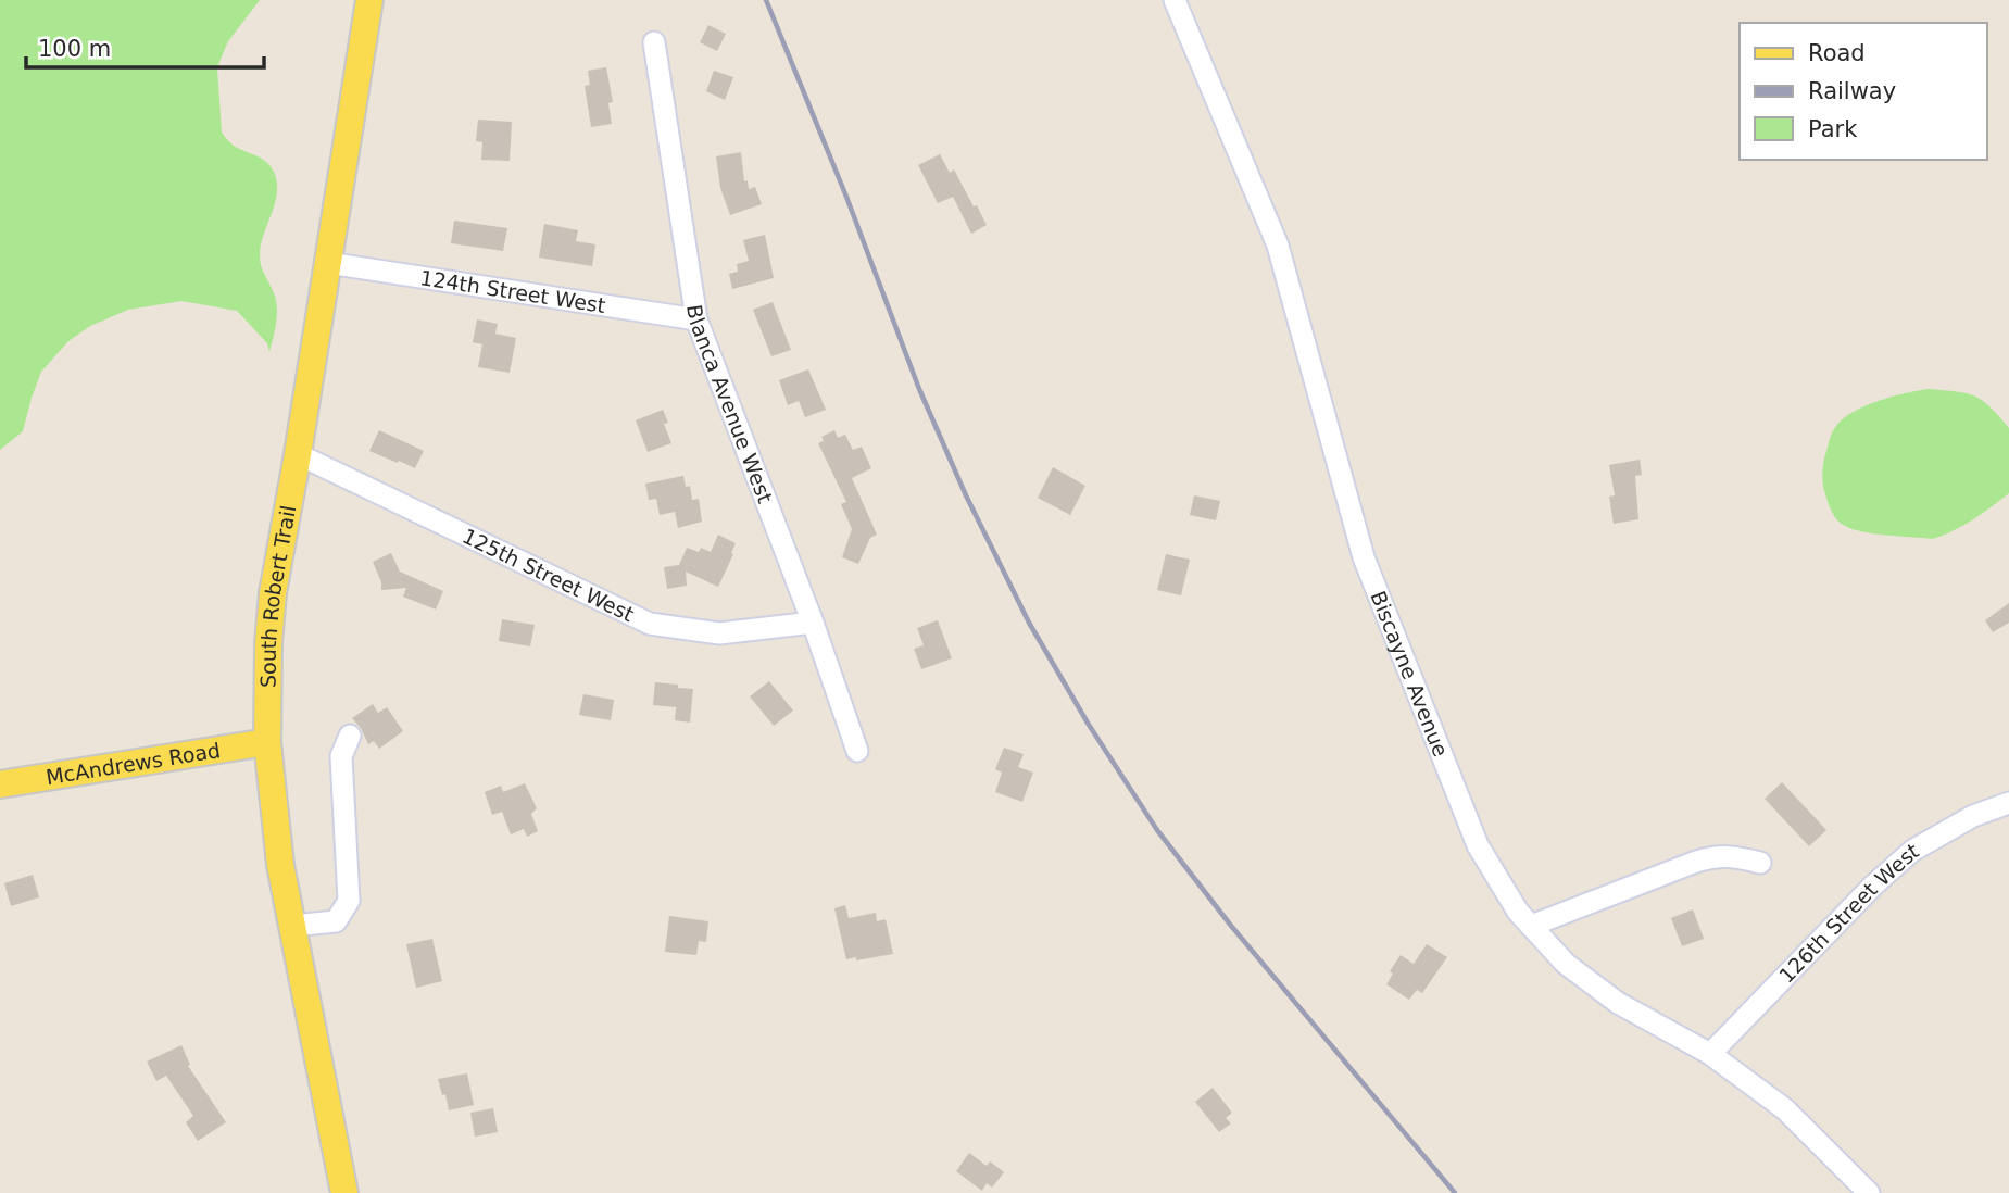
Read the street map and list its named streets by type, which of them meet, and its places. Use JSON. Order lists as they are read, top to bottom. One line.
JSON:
{"streets":{"main road":["South Robert Trail","McAndrews Road"],"street":["124th Street West","Blanca Avenue West","125th Street West","Biscayne Avenue","126th Street West"]},"crossings":[["124th Street West","Blanca Avenue West"],["124th Street West","South Robert Trail"],["Blanca Avenue West","125th Street West"],["125th Street West","South Robert Trail"],["South Robert Trail","McAndrews Road"],["Biscayne Avenue","126th Street West"]],"legend":["Road","Railway","Park"],"scale_bar":"100 m"}
